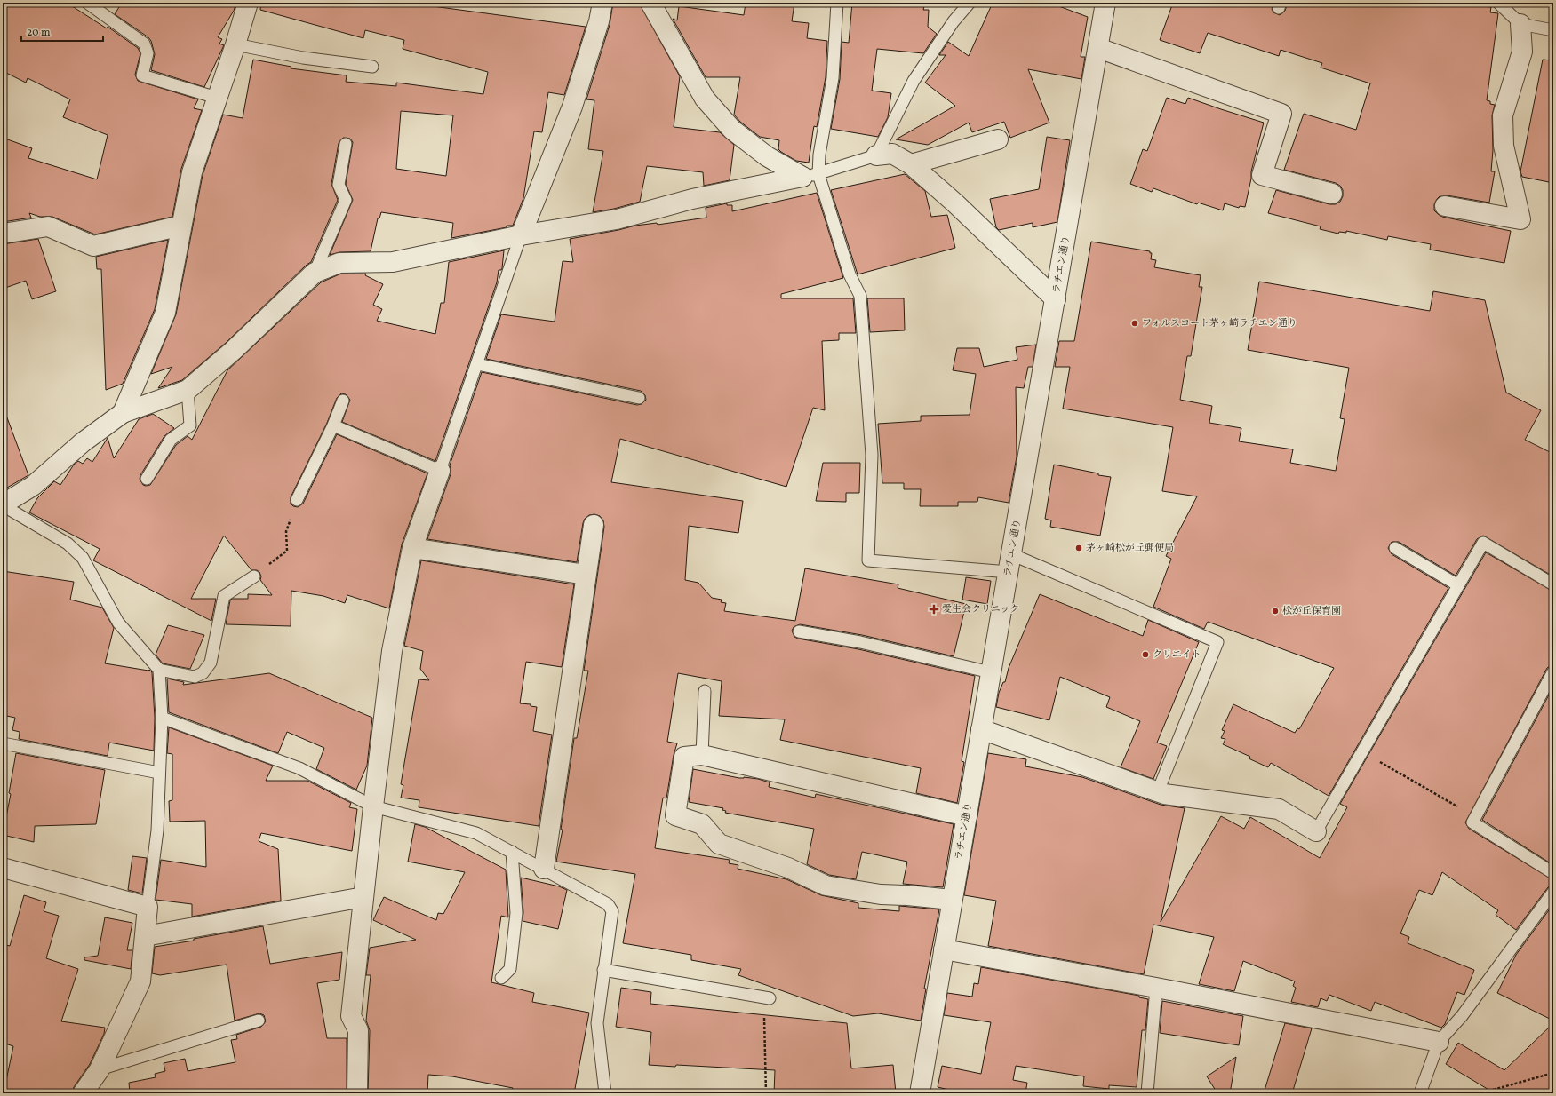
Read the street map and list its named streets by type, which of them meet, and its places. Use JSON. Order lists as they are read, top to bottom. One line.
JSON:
{"streets":{"street":["ラチエン通り"]},"places":{"other":["フォルスコート茅ヶ崎ラチエン通り","茅ヶ崎松が丘郵便局","松が丘保育園","クリエイト"],"health":["愛生会クリニック"]},"scale_bar":"20 m"}
